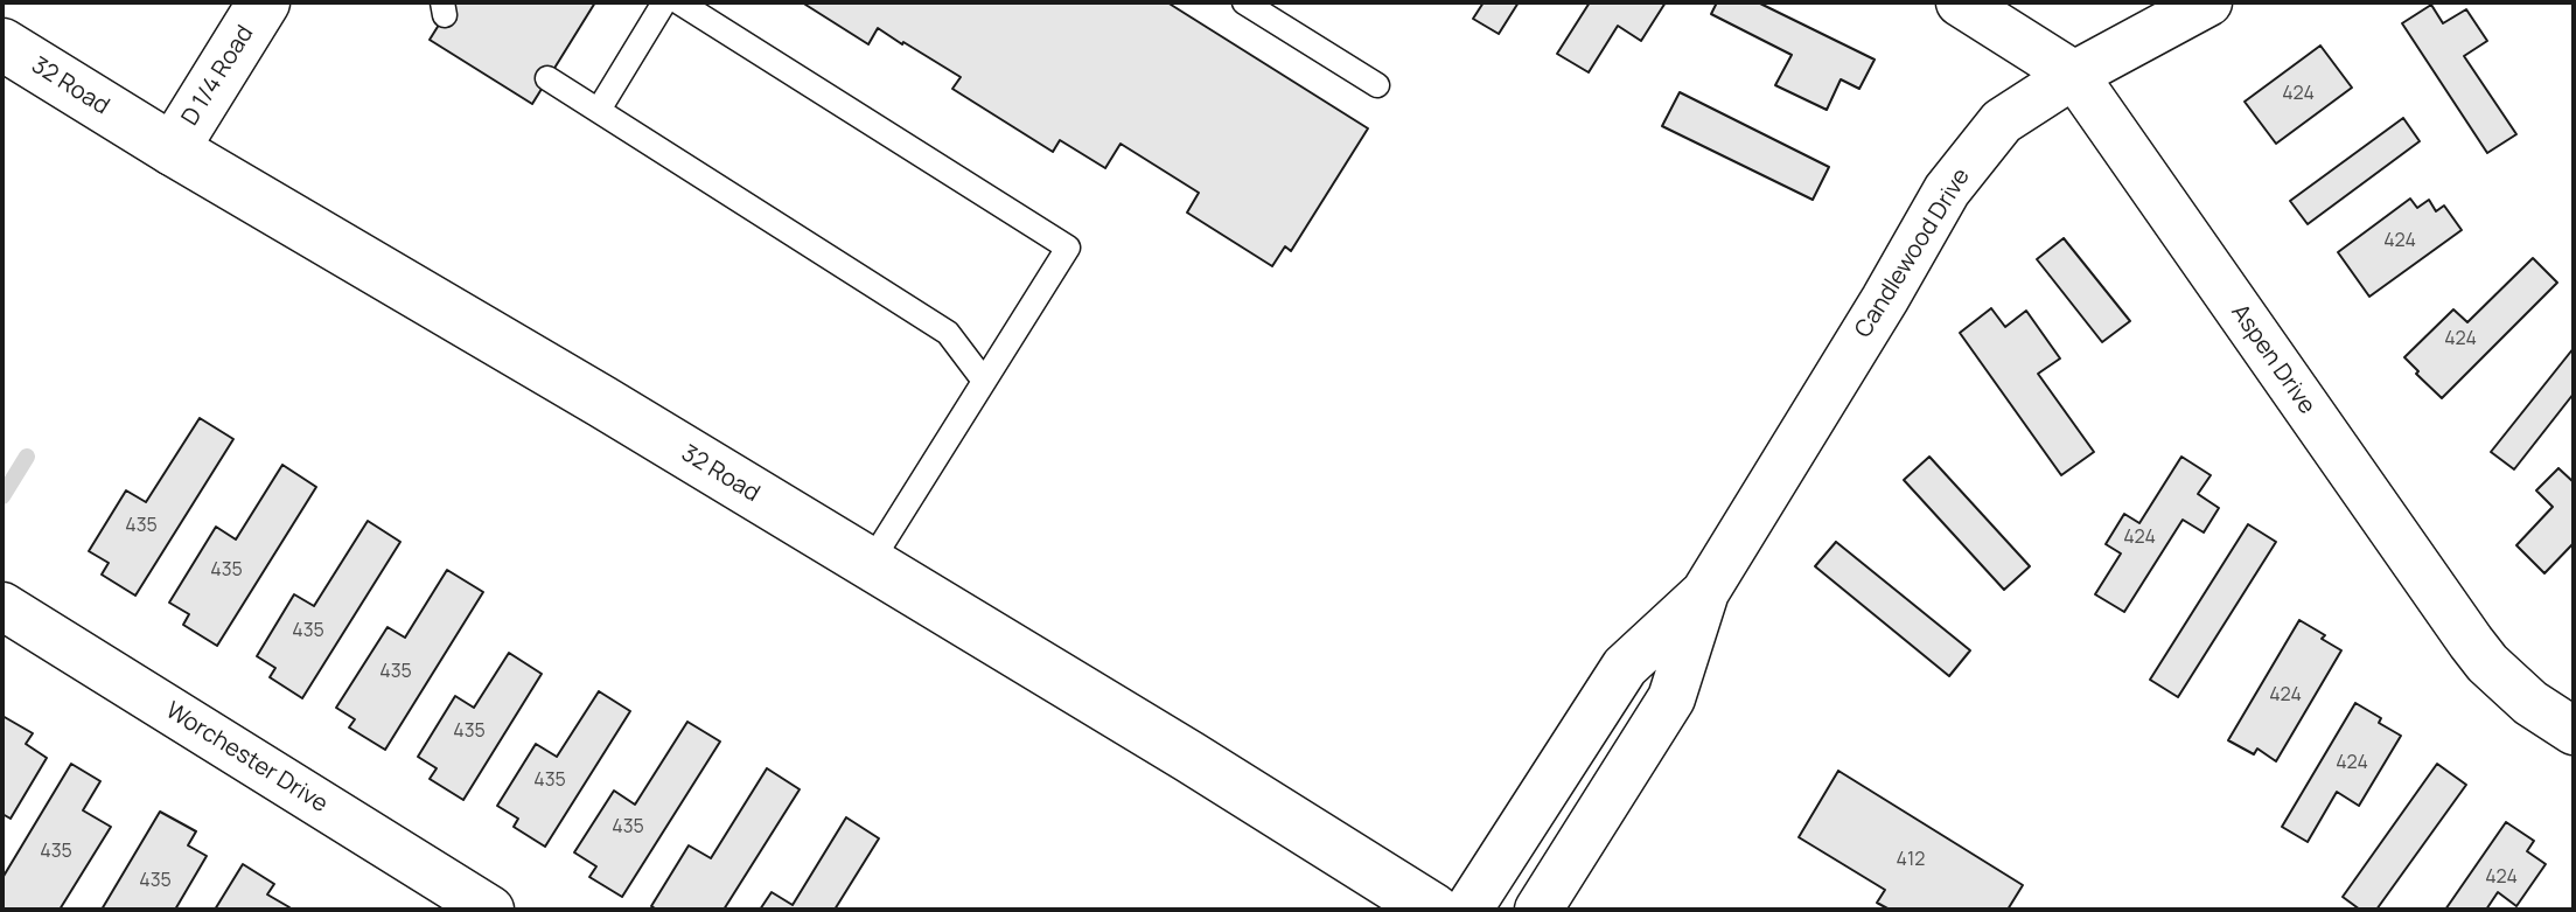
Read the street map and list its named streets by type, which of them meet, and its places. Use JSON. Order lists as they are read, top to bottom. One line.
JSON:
{"streets":{"main road":["D 1/4 Road","32 Road"],"street":["Candlewood Drive","Aspen Drive","Worchester Drive"]},"crossings":[["D 1/4 Road","32 Road"],["Candlewood Drive","Aspen Drive"]],"house_numbers":["424","424","424","435","424","435","435","435","424","435","424","435","435","435","412","424","435"]}
